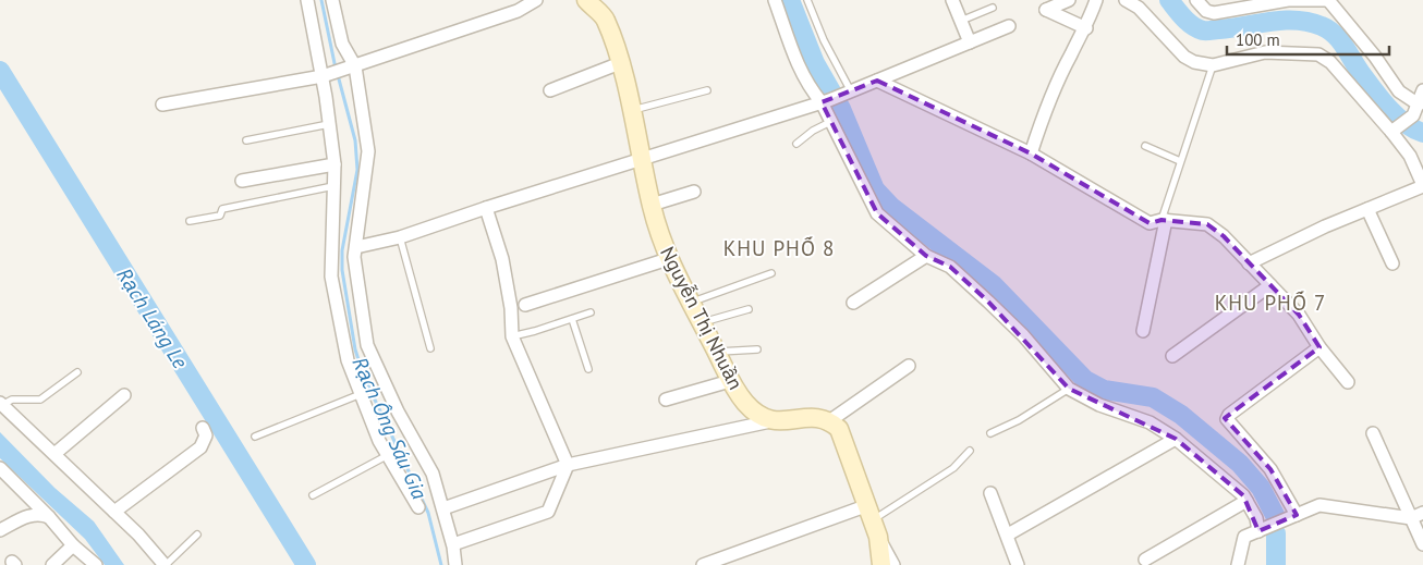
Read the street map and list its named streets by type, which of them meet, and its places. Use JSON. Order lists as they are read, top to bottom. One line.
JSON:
{"streets":{"street":["Nguyễn Thị Nhuần"]},"districts":["KHU PHỐ 8","KHU PHỐ 7"],"water":["Rạch Láng Le","Rạch Ông Sáu Gia"],"scale_bar":"100 m"}
